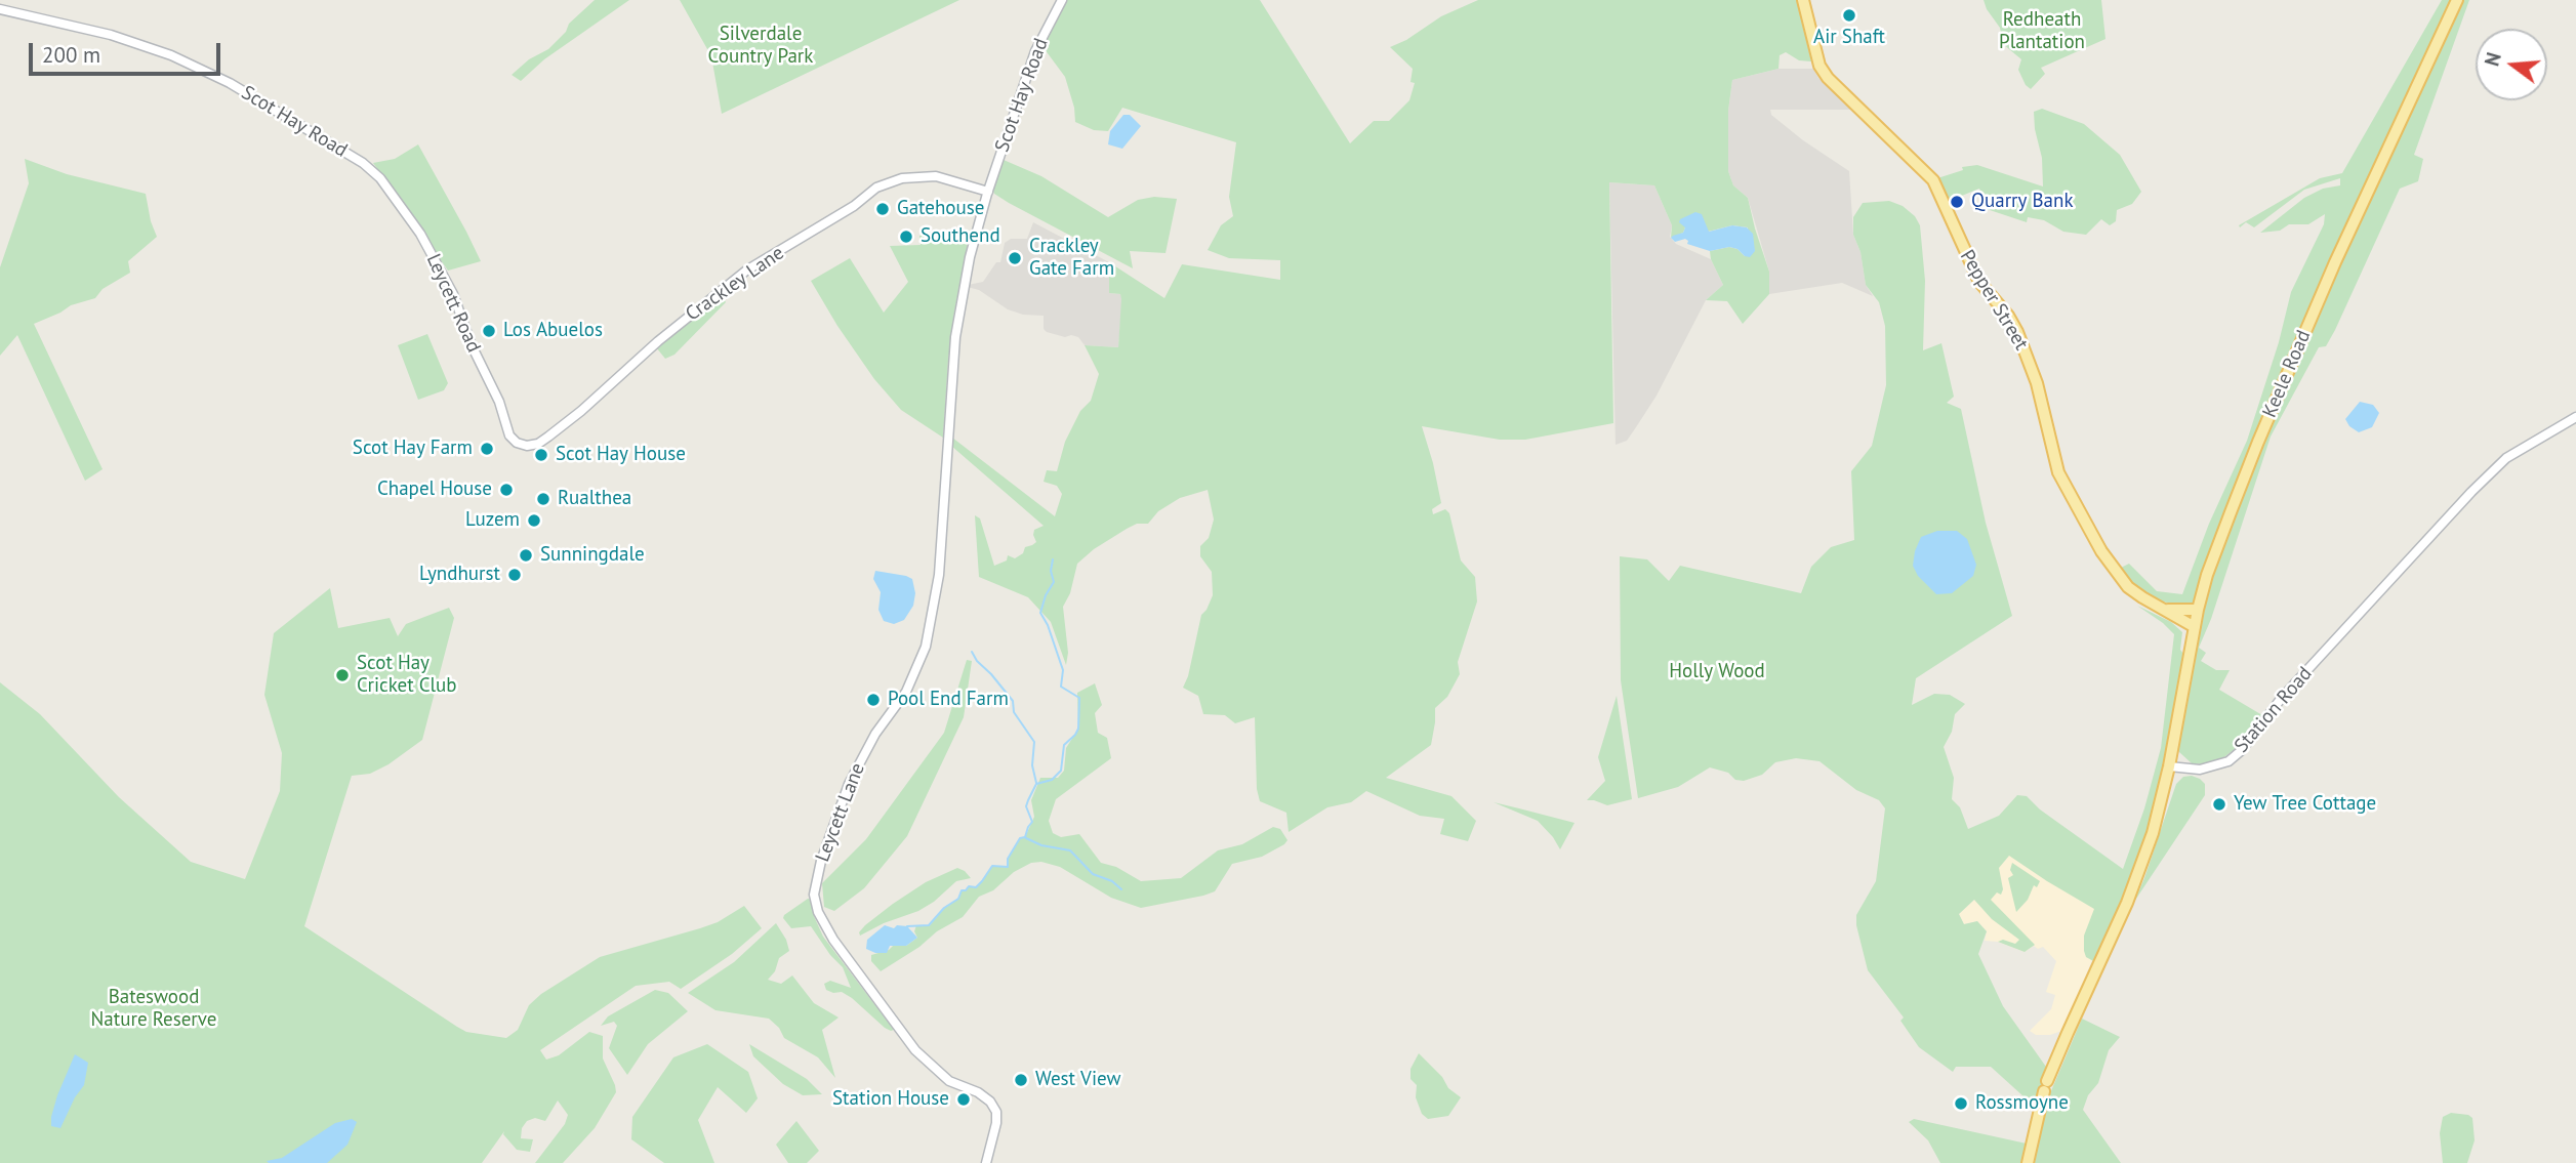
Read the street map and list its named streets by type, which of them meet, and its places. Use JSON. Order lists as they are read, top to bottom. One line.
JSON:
{"streets":{"main road":["Pepper Street","Keele Road"],"street":["Scot Hay Road","Crackley Lane","Leycett Road","Station Road","Leycett Lane"]},"crossings":[["Scot Hay Road","Crackley Lane"],["Scot Hay Road","Leycett Road"],["Scot Hay Road","Leycett Lane"],["Crackley Lane","Leycett Road"],["Crackley Lane","Leycett Lane"],["Pepper Street","Keele Road"],["Keele Road","Station Road"]],"parks":["Redheath Plantation","Silverdale Country Park","Holly Wood","Bateswood Nature Reserve"],"places":["Air Shaft","Quarry Bank","Gatehouse","Southend","Crackley Gate Farm","Los Abuelos","Scot Hay Farm","Scot Hay House","Chapel House","Rualthea","Luzem","Sunningdale","Lyndhurst","Scot Hay Cricket Club","Pool End Farm","Yew Tree Cottage","West View","Station House","Rossmoyne"],"scale_bar":"200 m","north":"left"}
